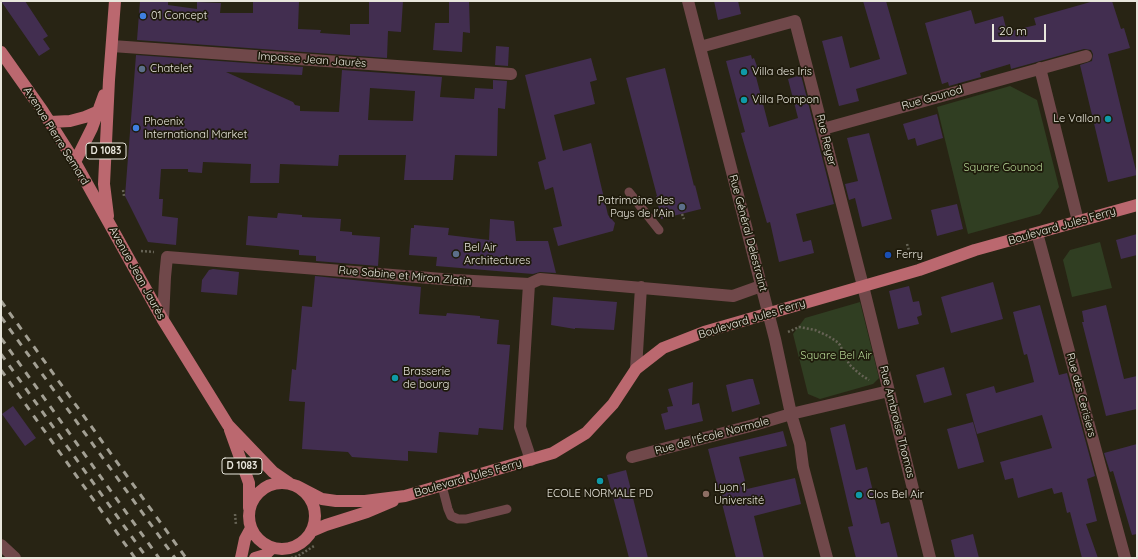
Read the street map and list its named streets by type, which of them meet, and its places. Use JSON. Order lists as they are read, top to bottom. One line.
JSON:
{"streets":{"main road":["Avenue Pierre Semard","D 1083","Boulevard Jules Ferry","Avenue Jean Jaurès"],"street":["Impasse Jean Jaurès","Rue Gounod","Rue Reyer","Rue Général Delestraint","Rue Sabine et Miron Zlatin","Rue des Cerisiers","Rue Ambroise Thomas","Rue de l'École Normale"]},"crossings":[["Impasse Jean Jaurès","Avenue Jean Jaurès"],["Rue Gounod","Rue Reyer"],["Avenue Pierre Semard","Avenue Jean Jaurès"],["Rue Reyer","Boulevard Jules Ferry"],["Rue Reyer","Rue Général Delestraint"],["Rue Reyer","Rue Ambroise Thomas"],["Boulevard Jules Ferry","Rue Général Delestraint"],["Boulevard Jules Ferry","Avenue Jean Jaurès"],["Boulevard Jules Ferry","Rue des Cerisiers"],["Boulevard Jules Ferry","Rue Ambroise Thomas"],["Rue Général Delestraint","Rue Sabine et Miron Zlatin"],["Rue Général Delestraint","Rue de l'École Normale"]],"parks":["Square Gounod","Square Bel Air"],"places":["01 Concept","Chatelet","Villa des Iris","Villa Pompon","Le Vallon","Phoenix International Market","Patrimoine des Pays de l'Ain","Bel Air Architectures","Ferry","Brasserie de bourg","ECOLE NORMALE PD","Lyon 1 Université","Clos Bel Air"],"scale_bar":"20 m"}
